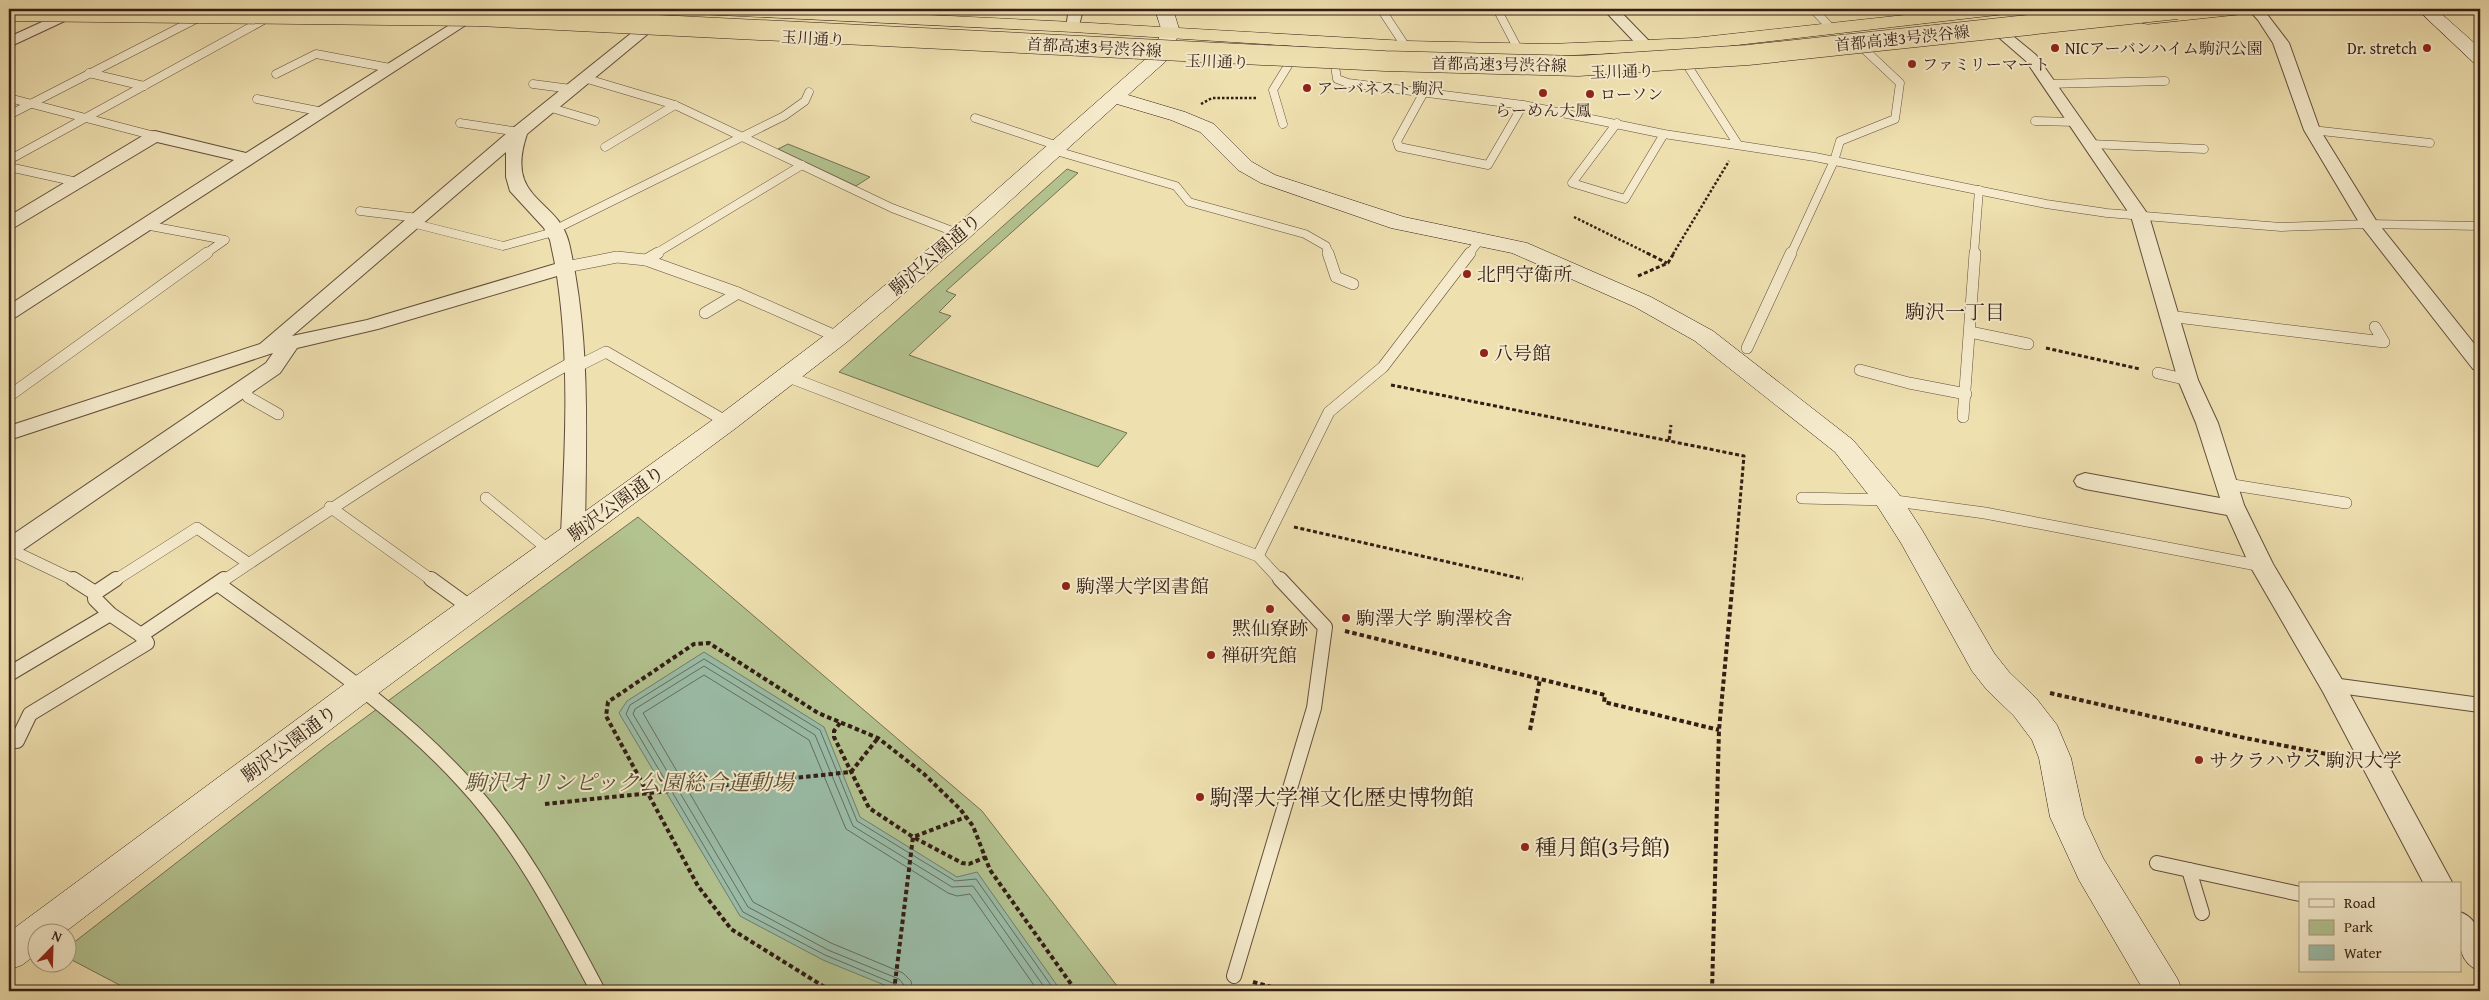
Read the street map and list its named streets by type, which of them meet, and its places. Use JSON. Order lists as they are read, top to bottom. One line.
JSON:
{"streets":{"highway":["玉川通り","首都高速3号渋谷線"],"street":["駒沢公園通り"]},"crossings":[["玉川通り","駒沢公園通り"]],"districts":["駒沢一丁目"],"parks":["駒沢オリンピック公園総合運動場"],"places":["NICアーバンハイム駒沢公園","Dr. stretch","ファミリーマート","アーバネスト駒沢","らーめん大鳳","ローソン","北門守衛所","八号館","駒澤大学図書館","黙仙寮跡","駒澤大学 駒澤校舎","禅研究館","サクラハウス 駒沢大学","駒澤大学禅文化歴史博物館","種月館(3号館)"],"legend":["Road","Park","Water"],"north":"top right"}
